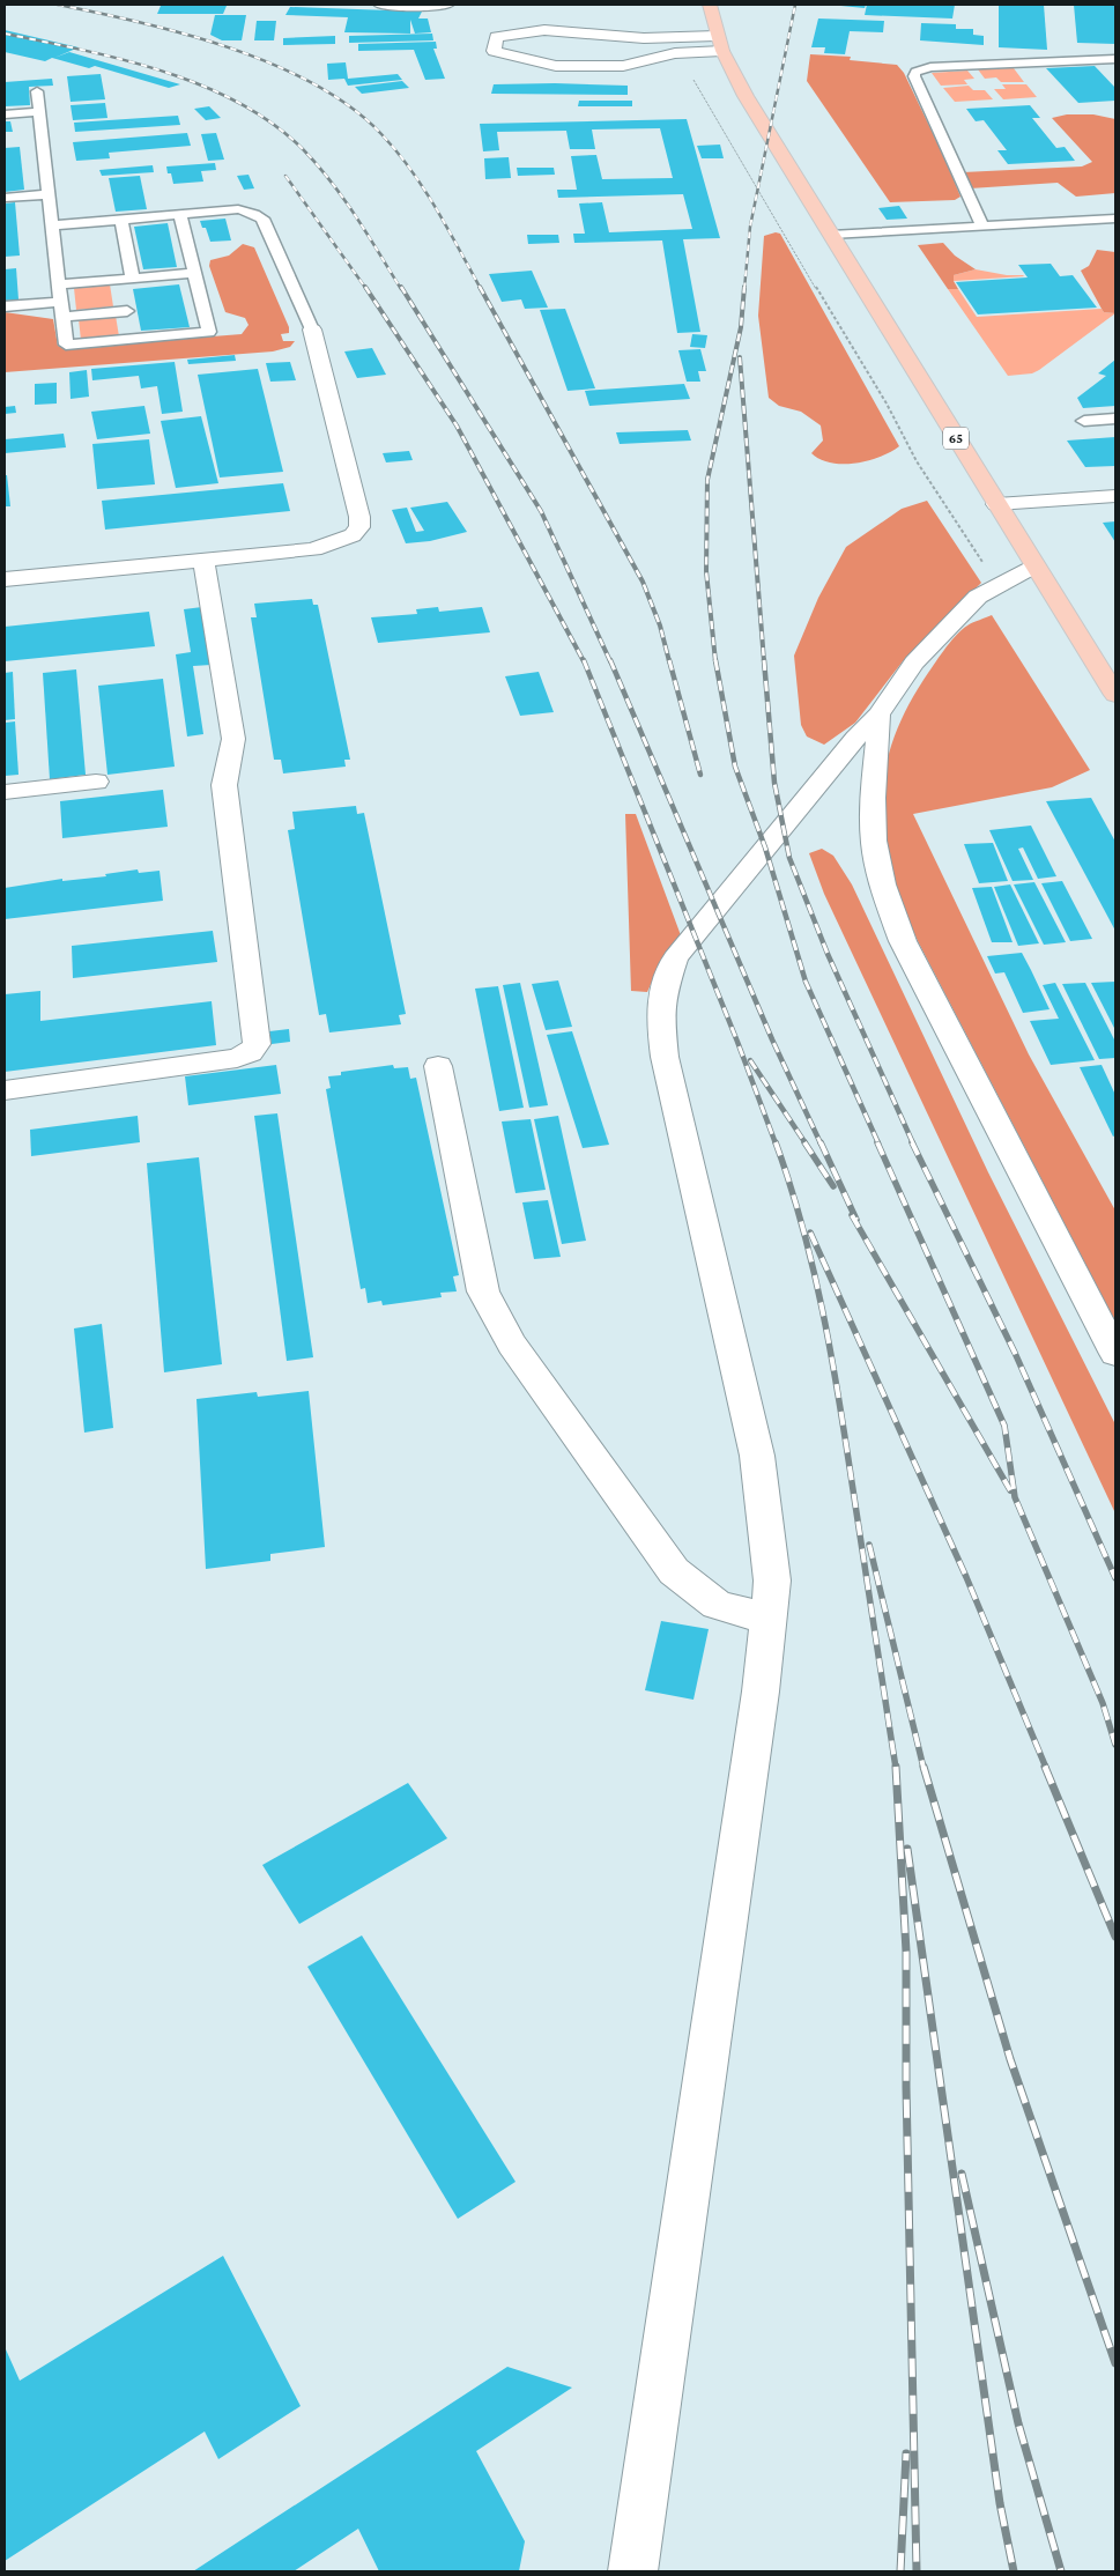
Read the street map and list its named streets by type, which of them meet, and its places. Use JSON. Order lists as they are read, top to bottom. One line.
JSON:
{"streets":{"main road":["65"]}}
